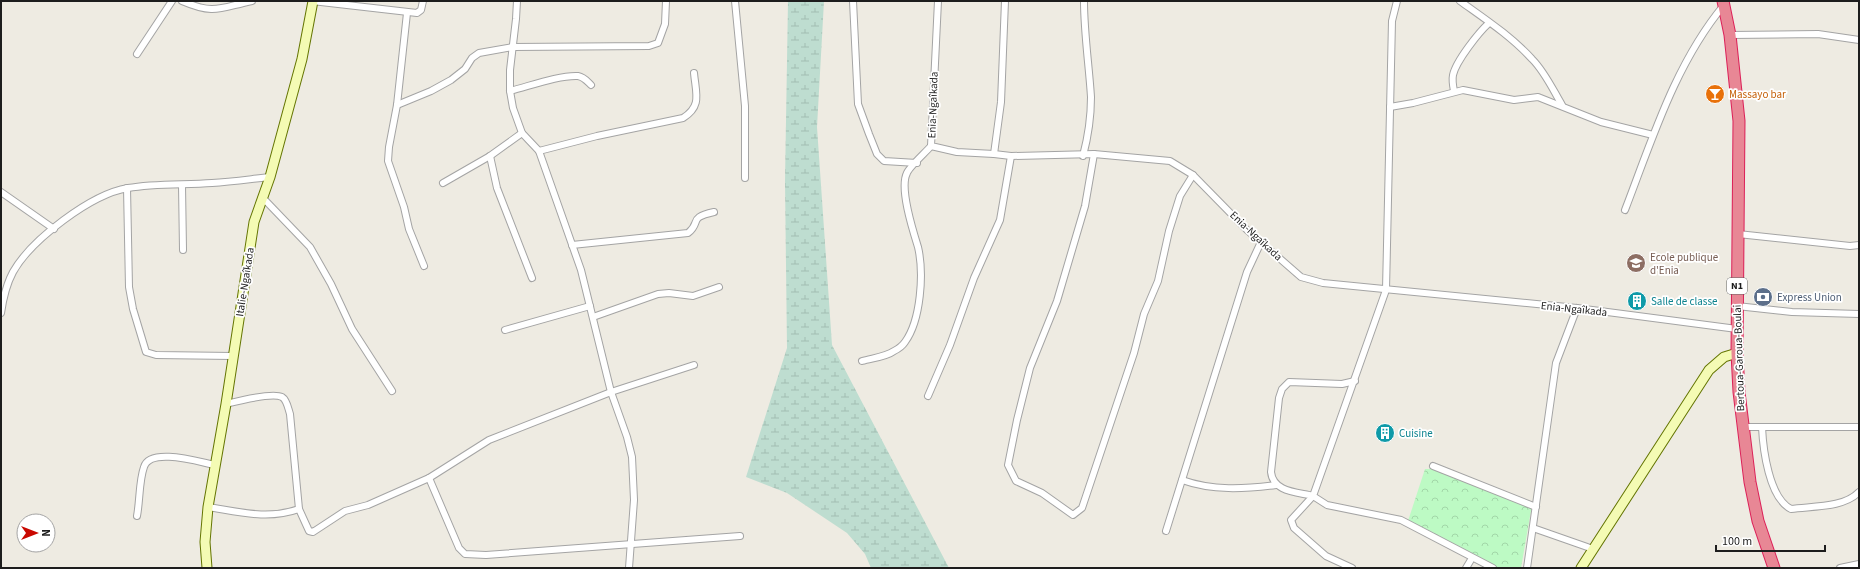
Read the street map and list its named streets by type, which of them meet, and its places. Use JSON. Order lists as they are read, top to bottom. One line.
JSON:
{"streets":{"highway":["N1","Bertoua-Garoua-Boulai"],"street":["Enia-Ngaîkada","Italie-Ngaîkada"]},"crossings":[["Enia-Ngaîkada","Bertoua-Garoua-Boulai"]],"places":{"bar":["Massayo bar"],"school or university":["Ecole publique d'Enia"],"bank":["Express Union"],"building":["Salle de classe","Cuisine"]},"scale_bar":"100 m","north":"right"}
